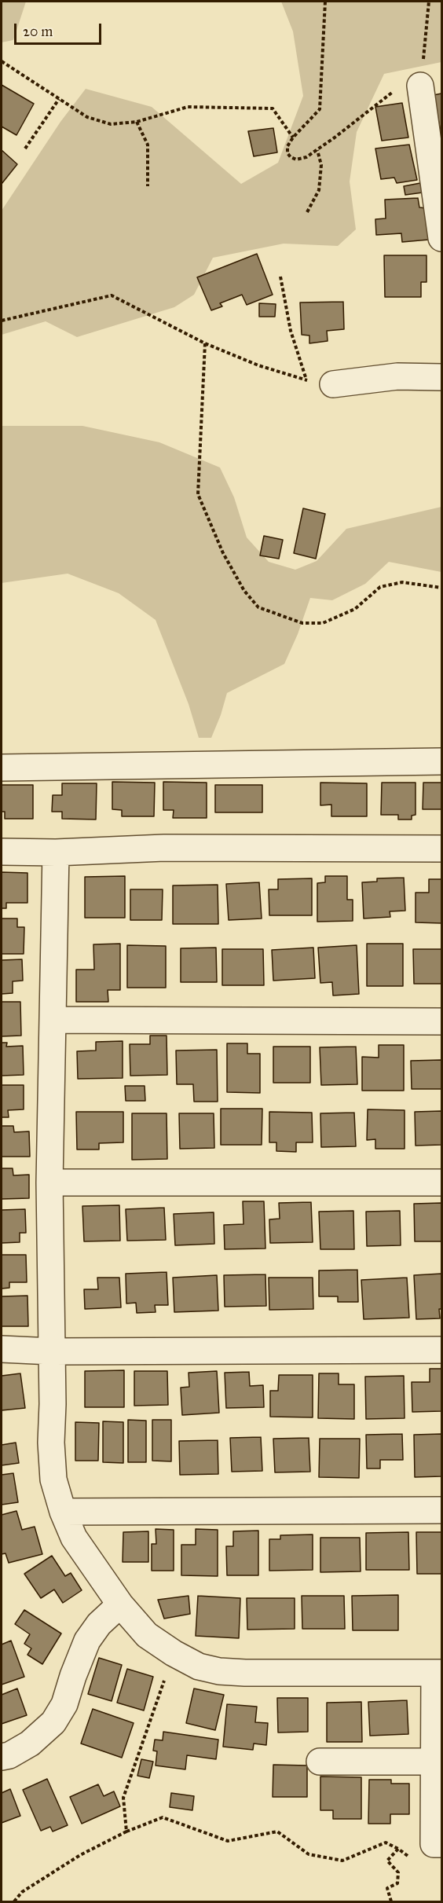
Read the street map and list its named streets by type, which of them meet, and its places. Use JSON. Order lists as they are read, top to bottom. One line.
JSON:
{"scale_bar":"20 m"}
